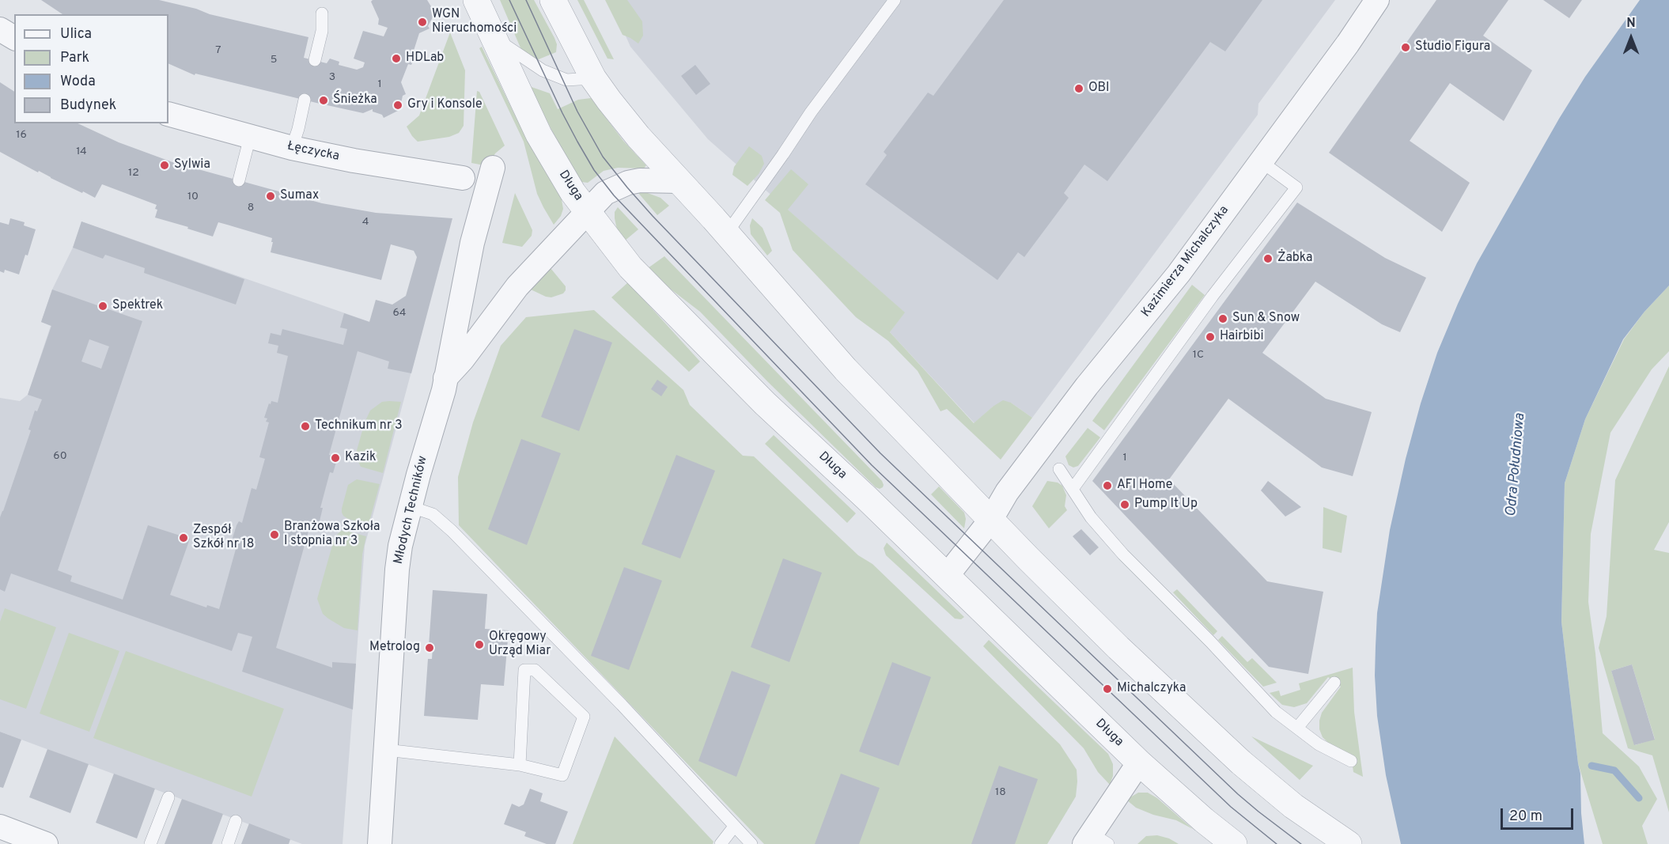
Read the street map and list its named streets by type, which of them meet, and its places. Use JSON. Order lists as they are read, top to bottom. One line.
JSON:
{"streets":{"street":["Łęczycka","Długa","Kazimierza Michalczyka","Młodych Techników"]},"crossings":[["Długa","Kazimierza Michalczyka"]],"water":["Odra Południowa"],"places":["WGN Nieruchomości","Studio Figura","HDLab","OBI","Śnieżka","Gry i Konsole","Sylwia","Sumax","Żabka","Spektrek","Sun & Snow","Hairbibi","Technikum nr 3","Kazik","AFI Home","Pump It Up","Branżowa Szkoła I stopnia nr 3","Zespół Szkół nr 18","Okręgowy Urząd Miar","Metrolog","Michalczyka"],"house_numbers":["7","5","3","1","16","14","12","10","8","4","64","1C","60","1","18"],"legend":["Ulica","Park","Woda","Budynek"],"scale_bar":"20 m","north":"top"}
